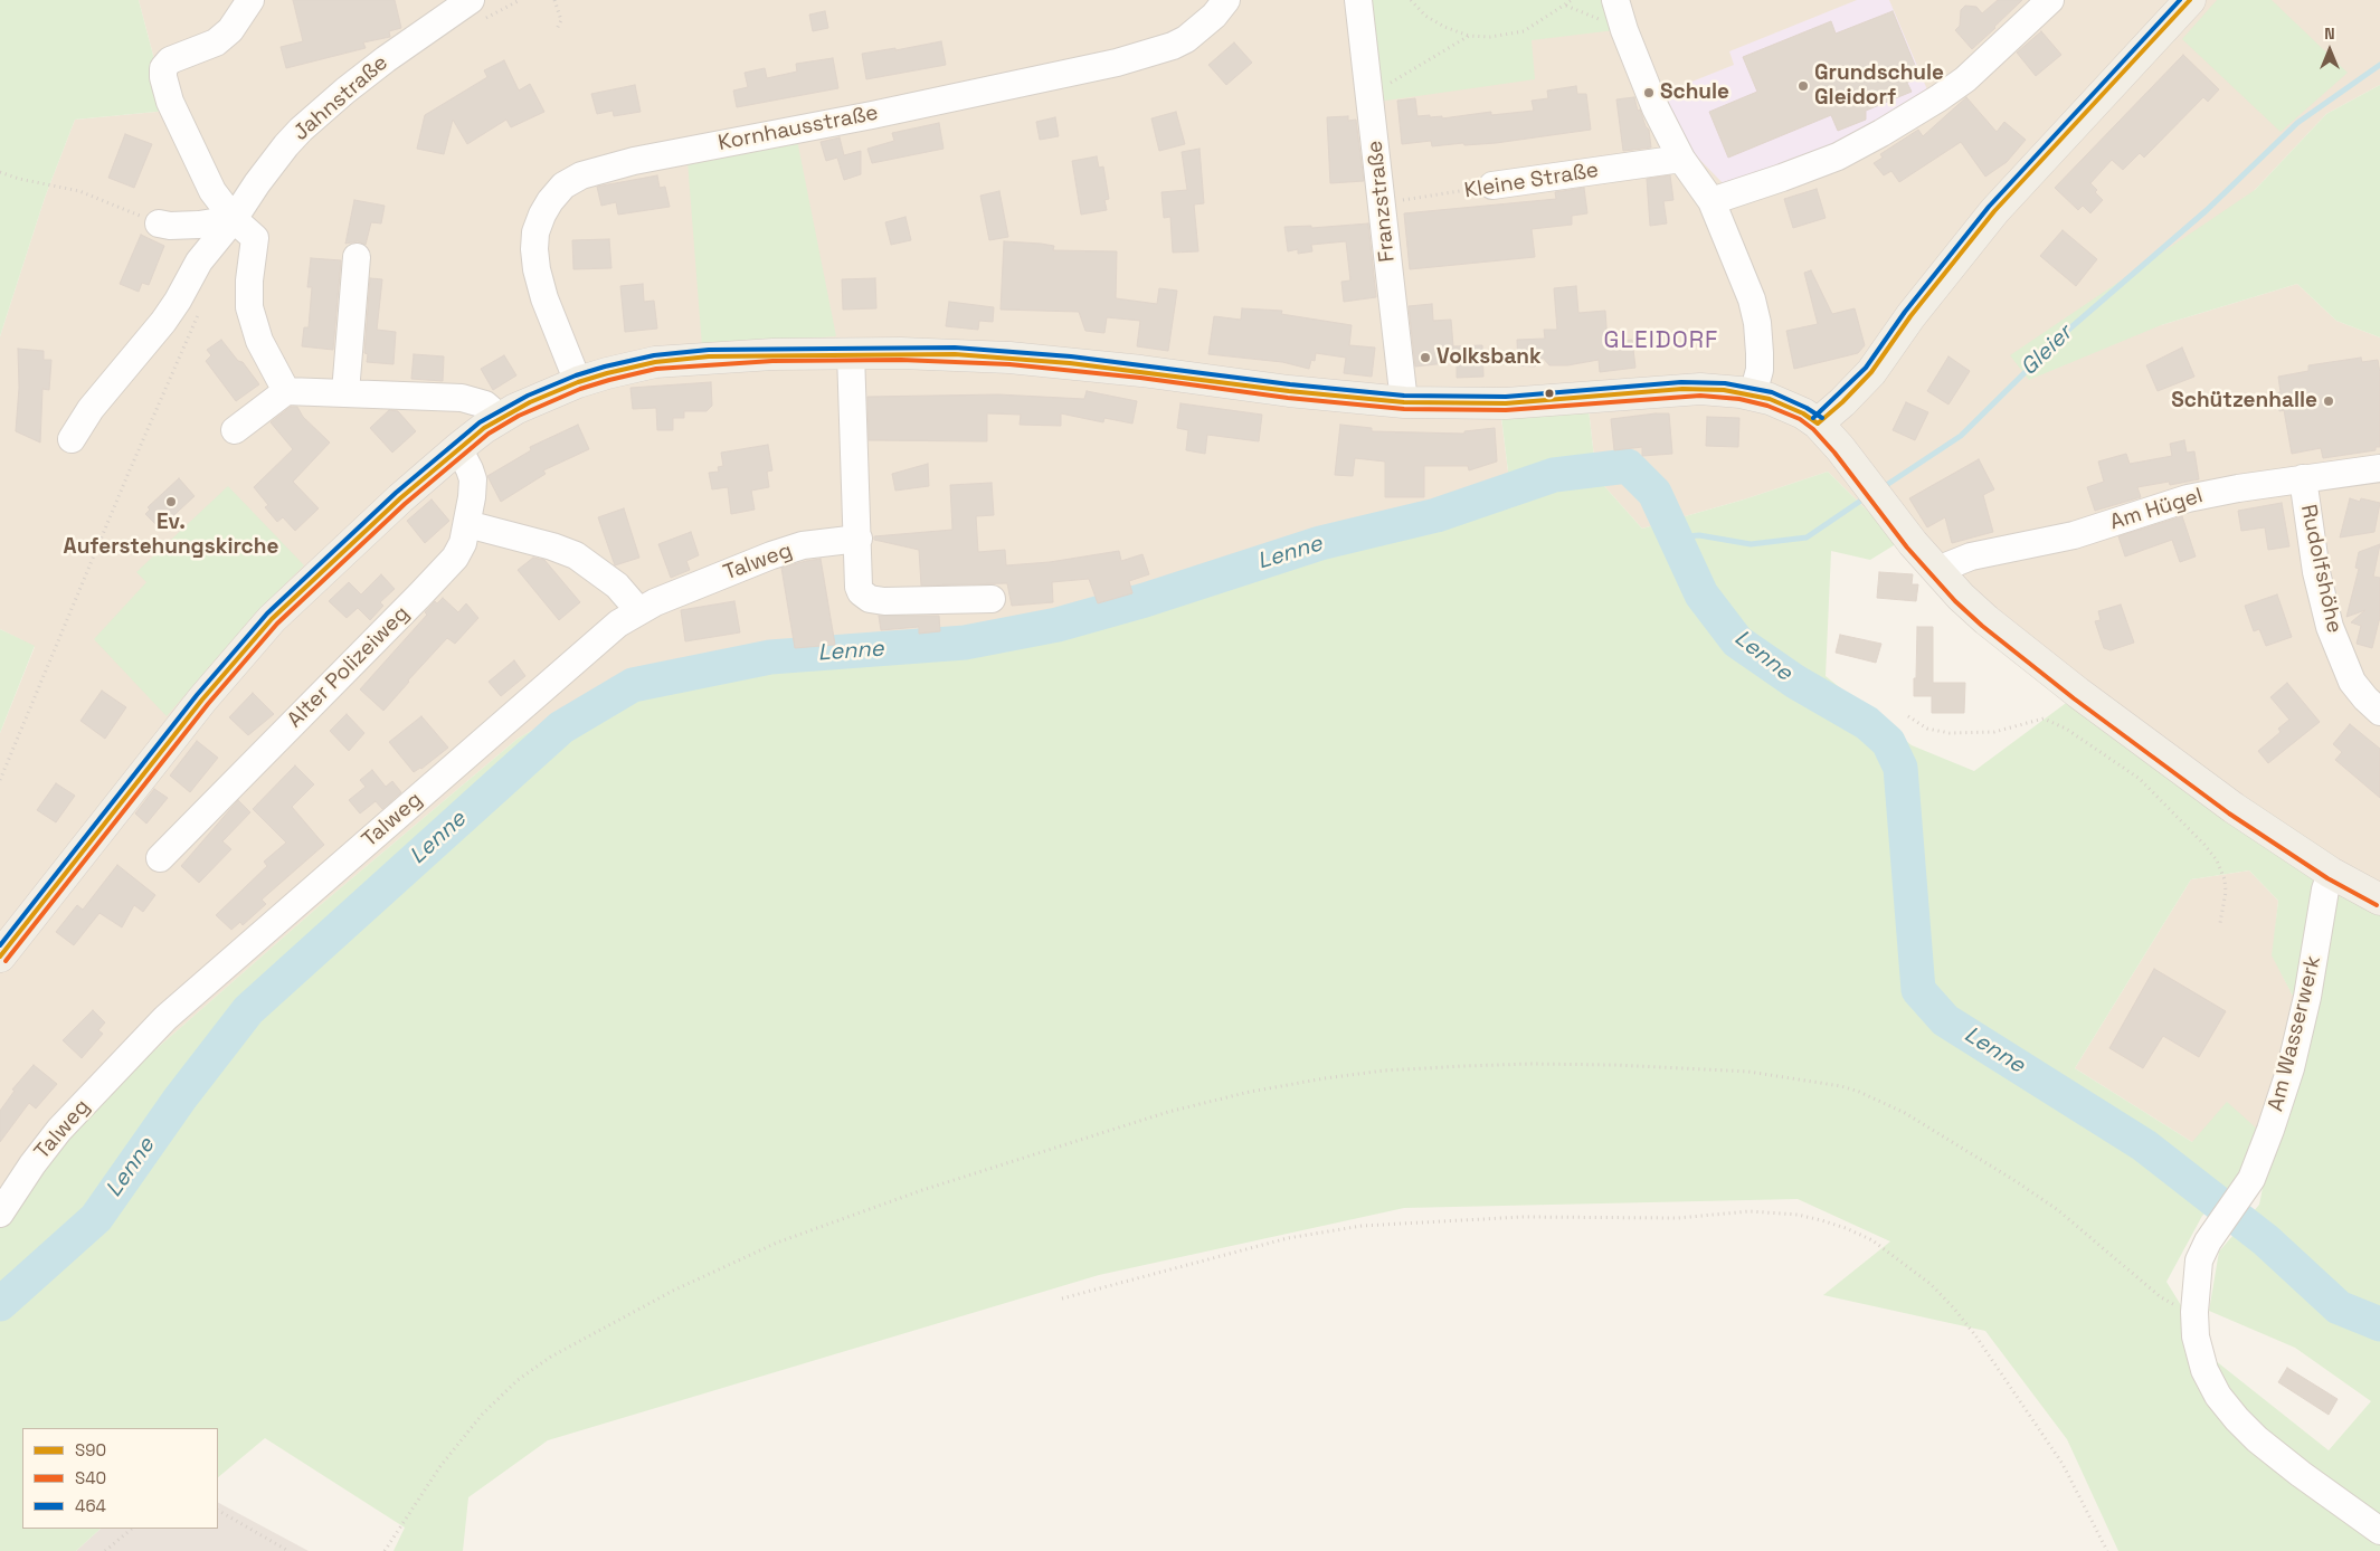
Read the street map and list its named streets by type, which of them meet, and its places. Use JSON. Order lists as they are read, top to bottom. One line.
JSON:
{"streets":{"street":["Jahnstraße","Kornhausstraße","Kleine Straße","Franzstraße","Am Hügel","Talweg","Rudolfshöhe","Alter Polizeiweg","Am Wasserwerk"]},"crossings":[["Kleine Straße","Franzstraße"],["Am Hügel","Rudolfshöhe"]],"districts":["GLEIDORF"],"water":["Gleier","Lenne"],"places":["Grundschule Gleidorf","Schule","Volksbank","Schützenhalle","Ev. Auferstehungskirche"],"lines":["transit line S90","transit line 464","transit line S40"],"legend":["S90","S40","464"],"north":"top"}
